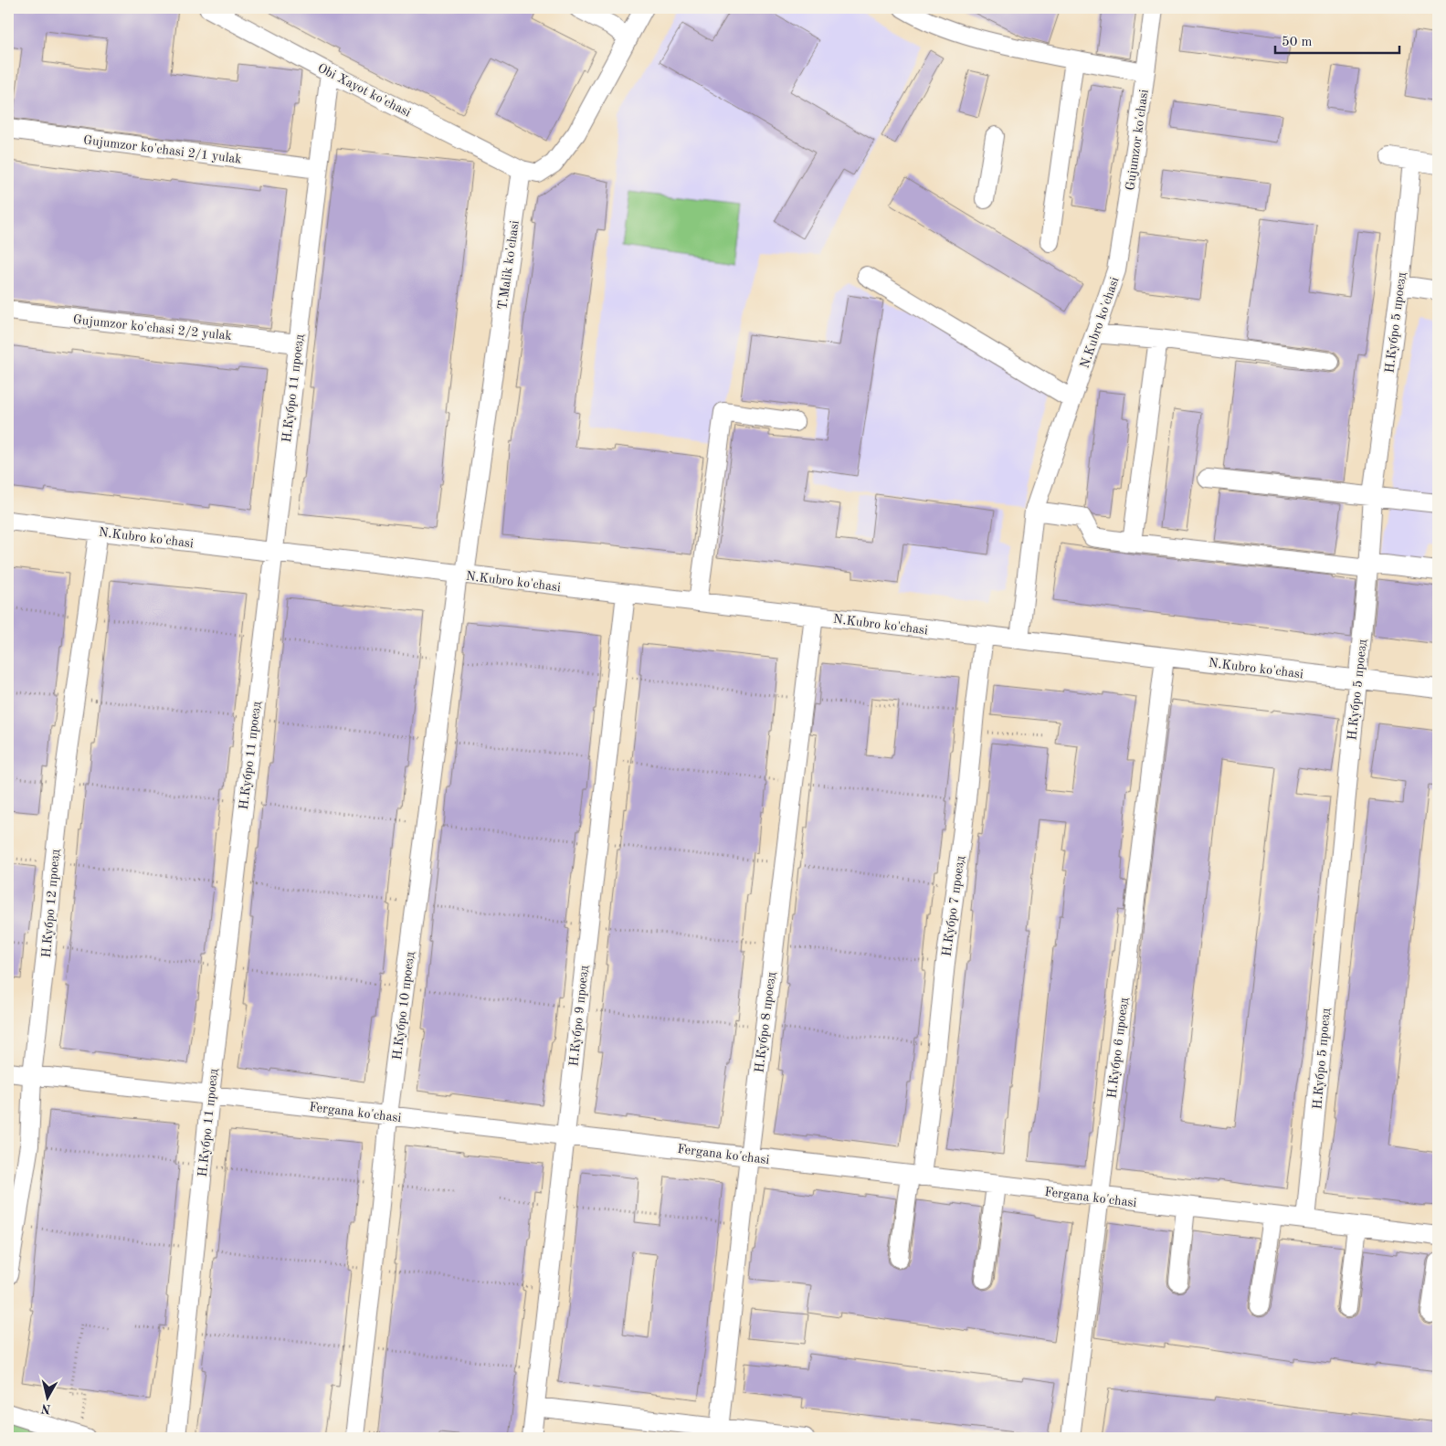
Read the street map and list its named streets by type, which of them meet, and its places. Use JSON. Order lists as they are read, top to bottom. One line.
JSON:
{"streets":{"street":["Obi Xayot ko'chasi","Gujumzor ko'chasi","Gujumzor ko'chasi 2/1 yulak","T.Malik ko'chasi","N.Kubro ko'chasi","Н.Кубро 5 проезд","Gujumzor ko'chasi 2/2 yulak","Н.Кубро 11 проезд","Н.Кубро 12 проезд","Н.Кубро 7 проезд","Н.Кубро 10 проезд","Н.Кубро 9 проезд","Н.Кубро 8 проезд","Н.Кубро 6 проезд","Fergana ko'chasi"]},"crossings":[["Obi Xayot ko'chasi","T.Malik ko'chasi"],["Obi Xayot ko'chasi","Н.Кубро 11 проезд"],["Gujumzor ko'chasi","N.Kubro ko'chasi"],["Gujumzor ko'chasi 2/1 yulak","Н.Кубро 11 проезд"],["T.Malik ko'chasi","N.Kubro ko'chasi"],["T.Malik ko'chasi","Н.Кубро 10 проезд"],["N.Kubro ko'chasi","Н.Кубро 5 проезд"],["N.Kubro ko'chasi","Н.Кубро 11 проезд"],["N.Kubro ko'chasi","Н.Кубро 12 проезд"],["N.Kubro ko'chasi","Н.Кубро 7 проезд"],["N.Kubro ko'chasi","Н.Кубро 10 проезд"],["N.Kubro ko'chasi","Н.Кубро 9 проезд"],["N.Kubro ko'chasi","Н.Кубро 8 проезд"],["N.Kubro ko'chasi","Н.Кубро 6 проезд"],["Н.Кубро 5 проезд","Fergana ko'chasi"],["Gujumzor ko'chasi 2/2 yulak","Н.Кубро 11 проезд"],["Н.Кубро 11 проезд","Fergana ko'chasi"],["Н.Кубро 12 проезд","Fergana ko'chasi"],["Н.Кубро 7 проезд","Fergana ko'chasi"],["Н.Кубро 10 проезд","Fergana ko'chasi"],["Н.Кубро 9 проезд","Fergana ko'chasi"],["Н.Кубро 8 проезд","Fergana ko'chasi"],["Н.Кубро 6 проезд","Fergana ko'chasi"]],"scale_bar":"50 m","north":"bottom"}
